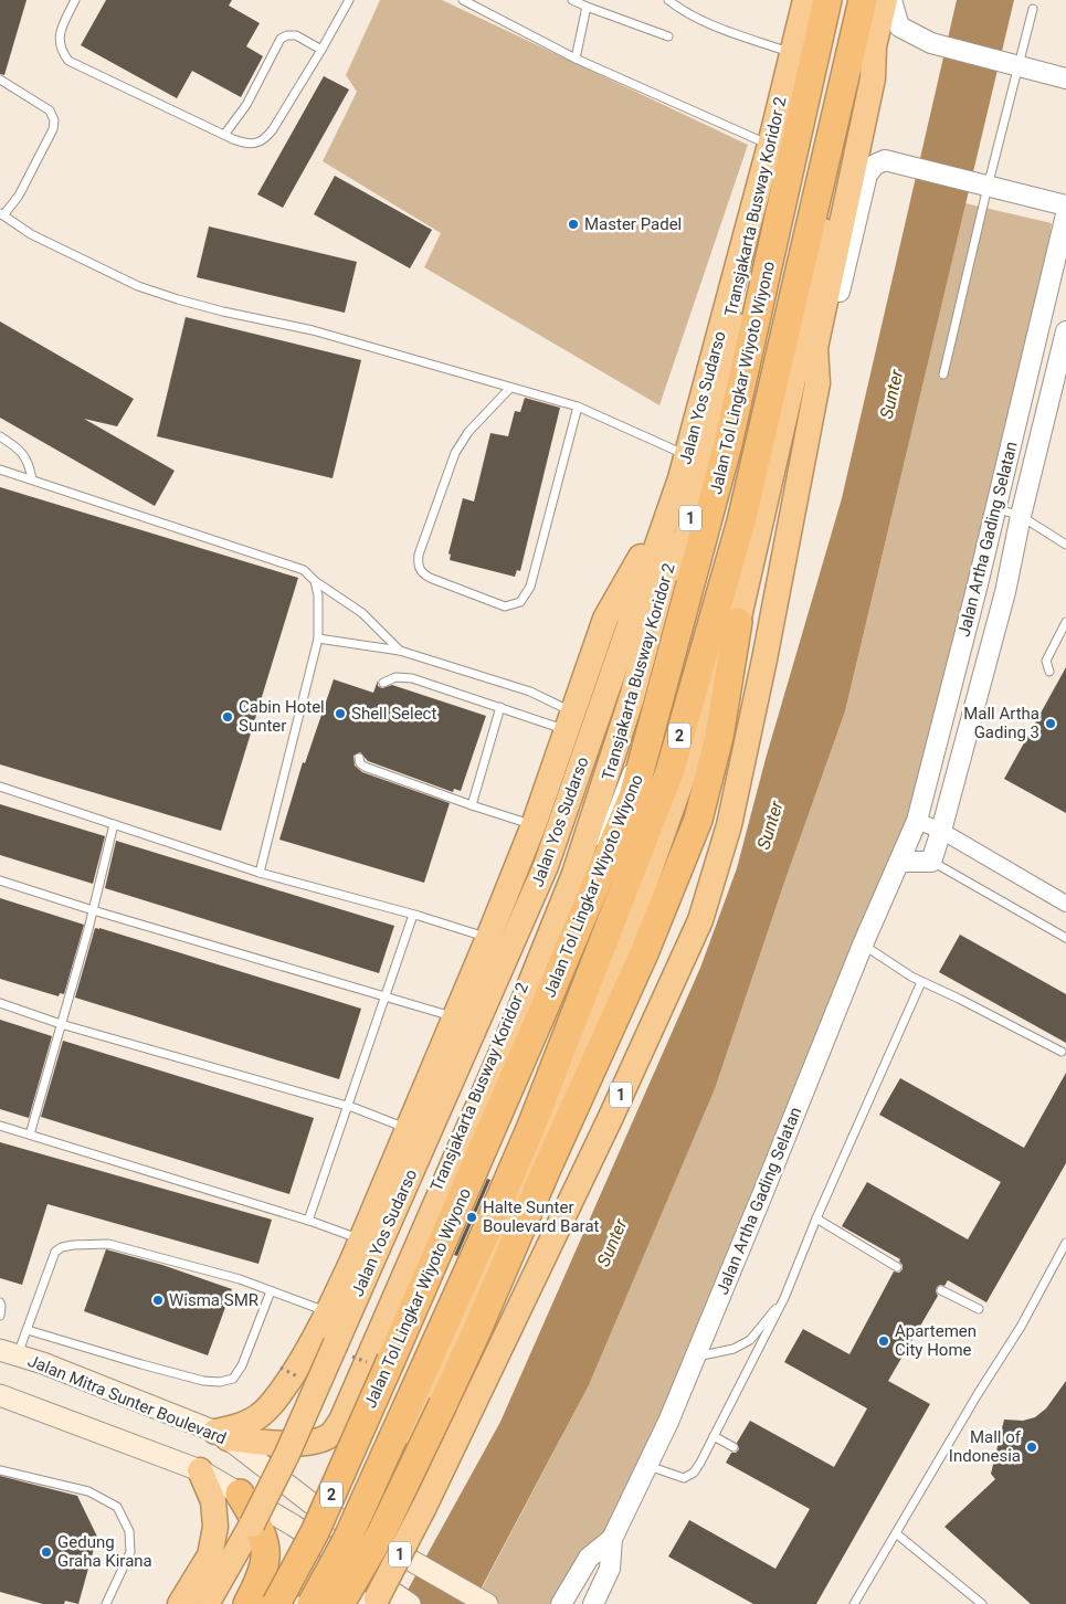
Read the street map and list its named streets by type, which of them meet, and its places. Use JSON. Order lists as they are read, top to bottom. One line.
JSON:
{"streets":{"highway":["Jalan Tol Lingkar Wiyoto Wiyono","Jalan Yos Sudarso","1","2"],"main road":["Jalan Mitra Sunter Boulevard"],"street":["Jalan Artha Gading Selatan"],"lane":["Transjakarta Busway Koridor 2"]},"water":["Sunter"],"places":["Master Padel","Shell Select","Cabin Hotel Sunter","Mall Artha Gading 3","Halte Sunter Boulevard Barat","Wisma SMR","Apartemen City Home","Mall of Indonesia","Gedung Graha Kirana"]}
